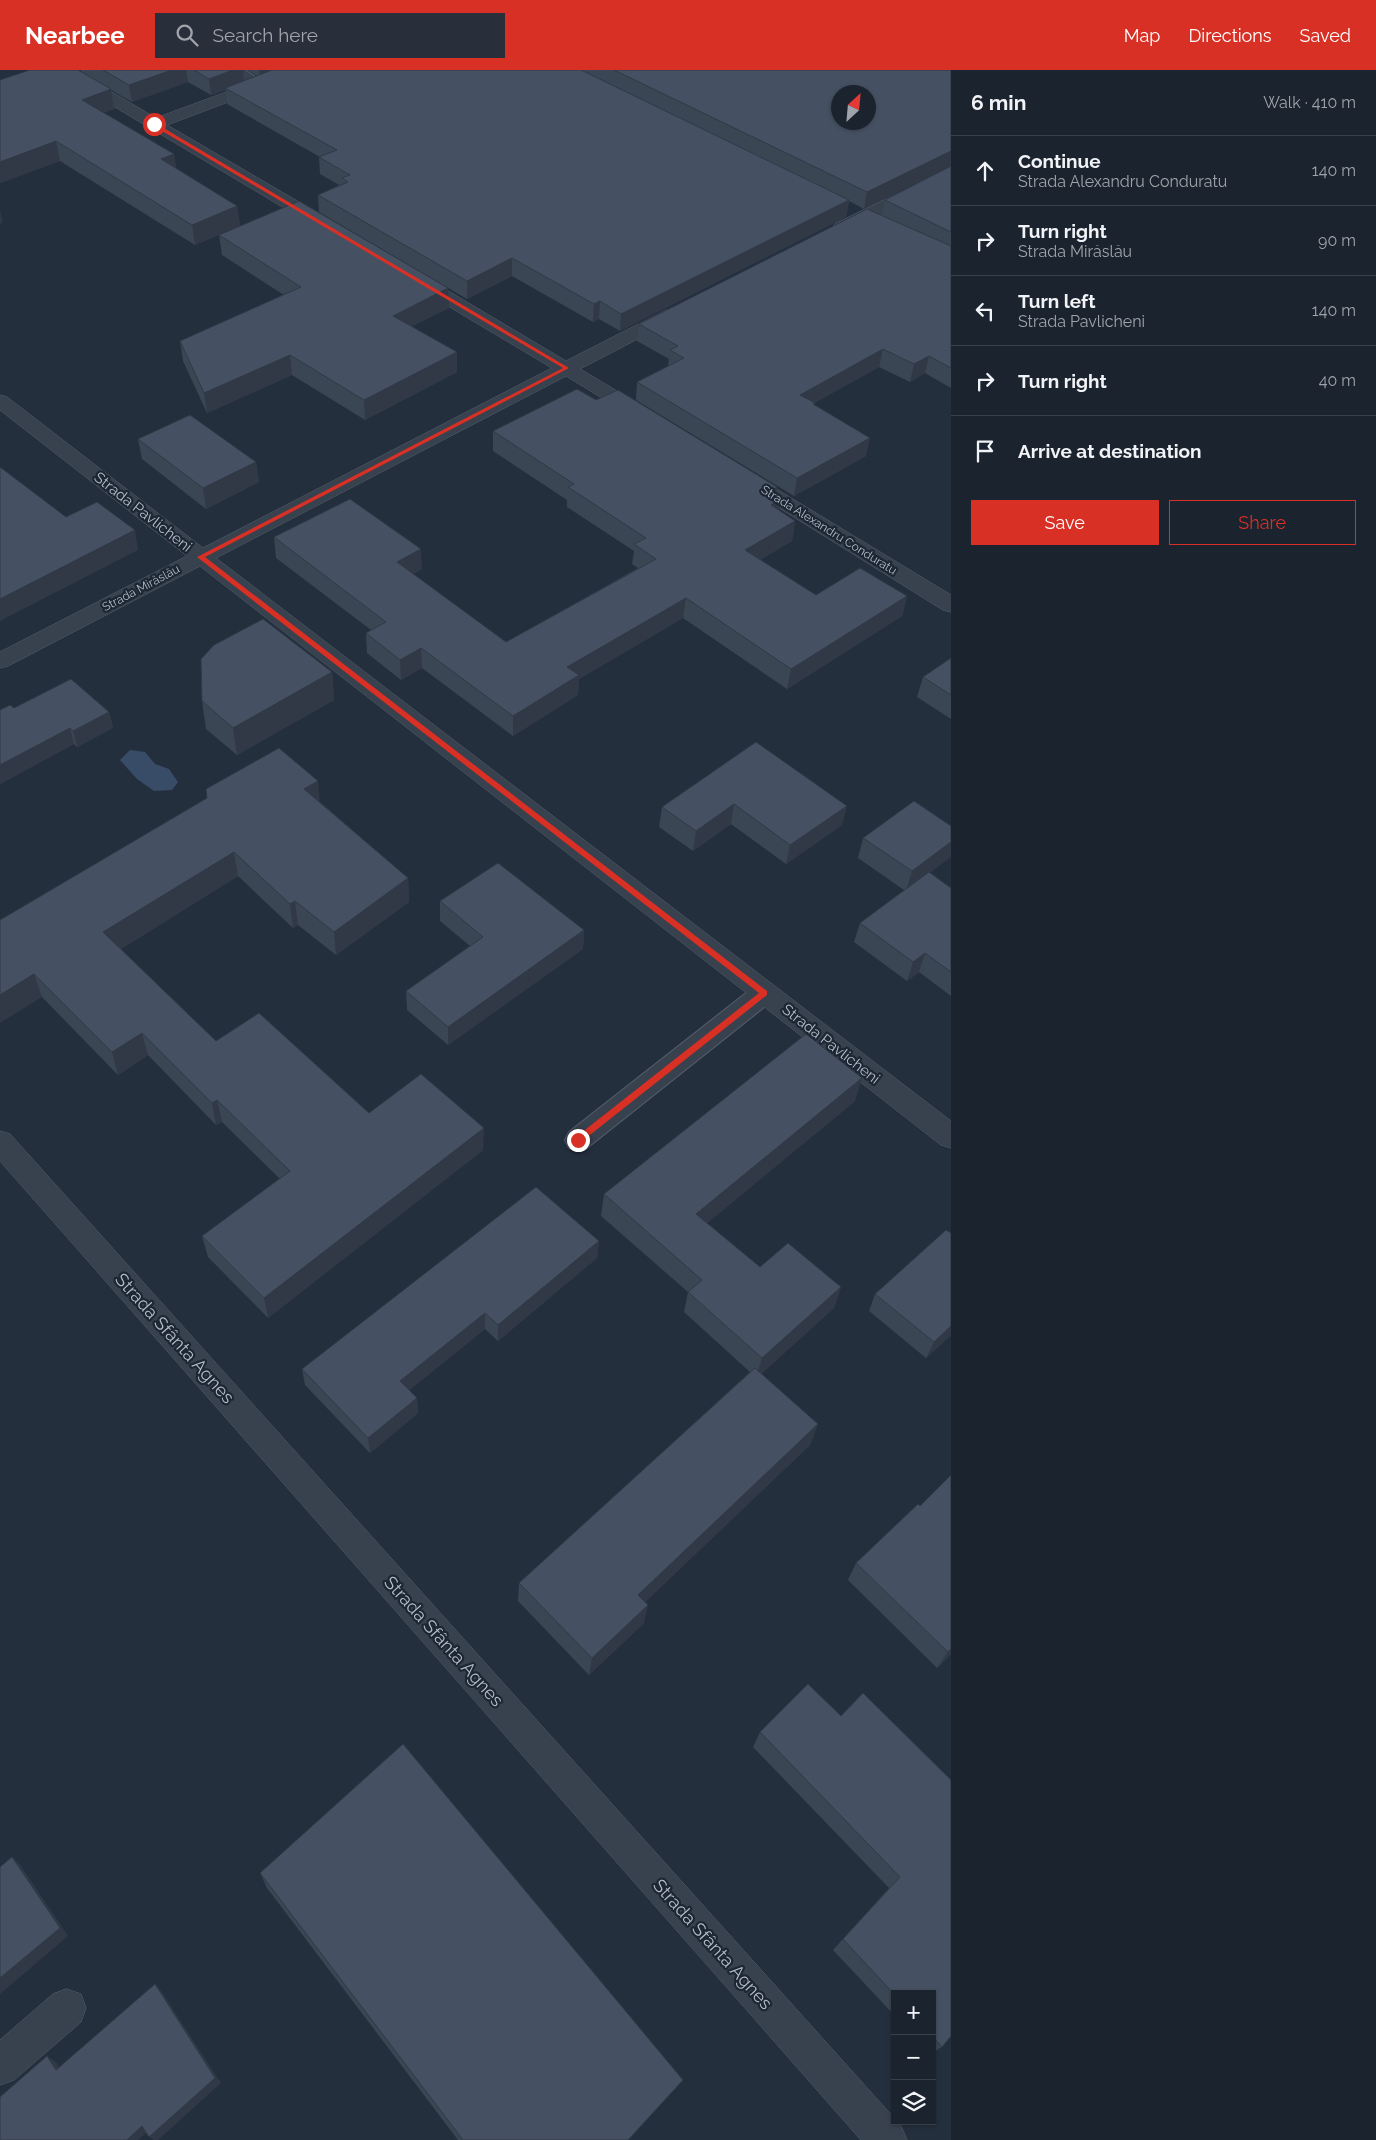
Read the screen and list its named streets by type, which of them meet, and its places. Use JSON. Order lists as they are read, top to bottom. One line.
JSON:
{"streets":{"street":["Strada Pavlicheni","Strada Alexandru Conduratu","Strada Mirăslău","Strada Sfânta Agnes"]},"crossings":[["Strada Pavlicheni","Strada Mirăslău"]],"north":"top right","page":{"header":"Nearbee","search":"Search here","nav":["Map","Directions","Saved"],"heading":["6 min","Walk · 410 m"],"list":[["Continue","Strada Alexandru Conduratu","140 m"],["Turn right","Strada Mirăslău","90 m"],["Turn left","Strada Pavlicheni","140 m"],["Turn right","40 m"],"Arrive at destination"],"buttons":["Save","Share"],"map_buttons":["+","−"]}}
